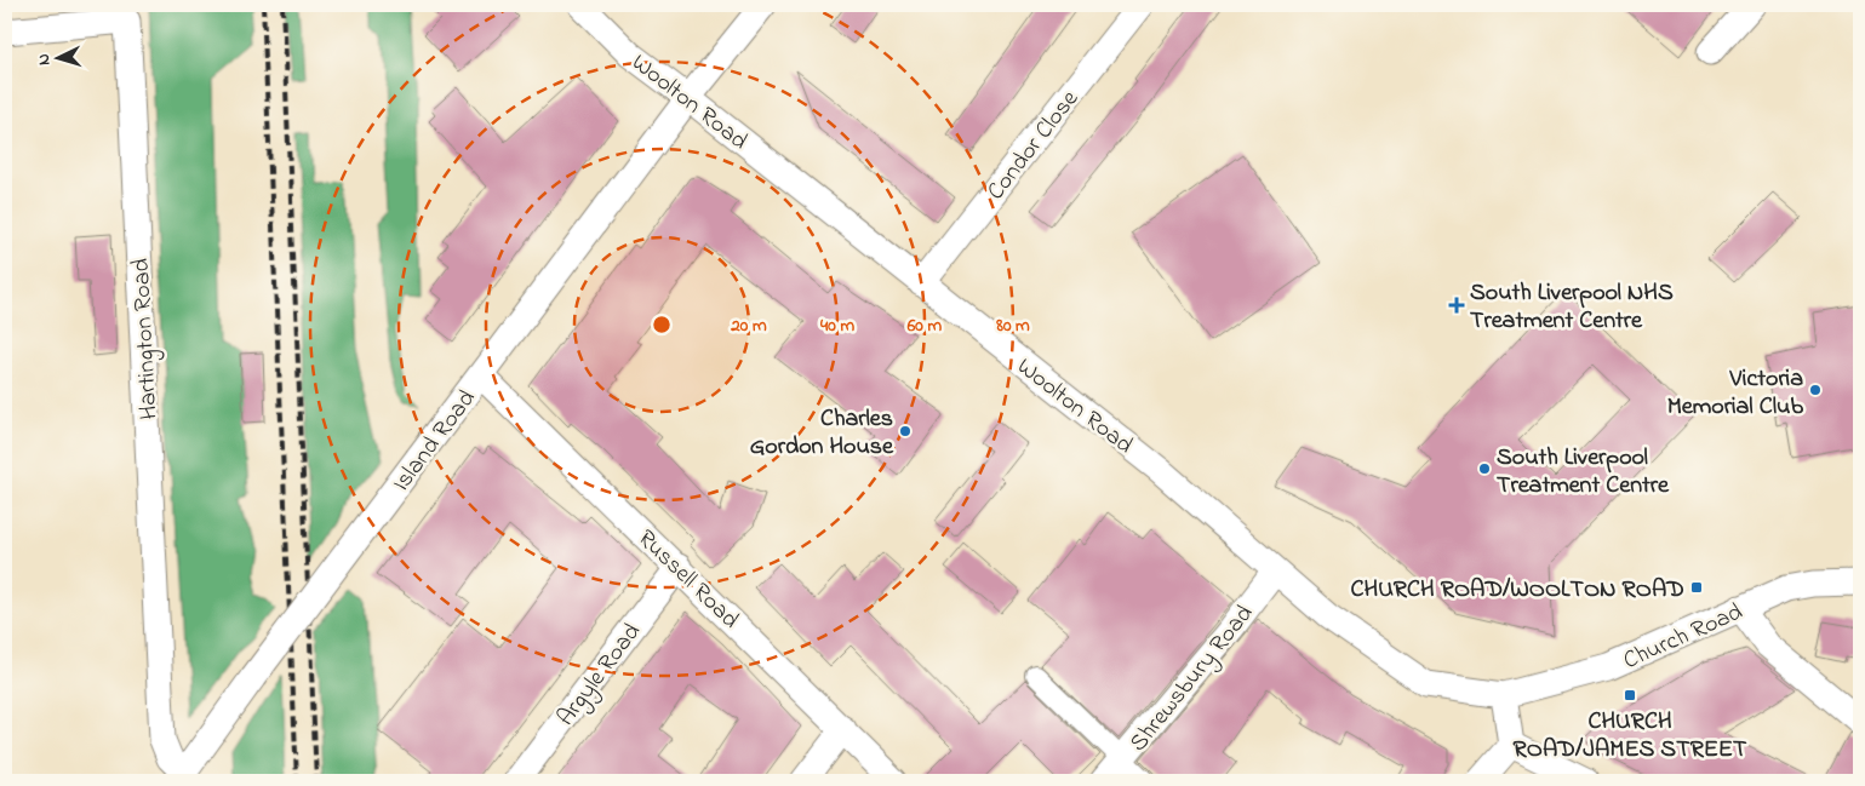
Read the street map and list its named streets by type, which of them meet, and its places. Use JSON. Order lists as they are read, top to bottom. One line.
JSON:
{"streets":{"street":["Woolton Road","Condor Close","Hartington Road","Island Road","Russell Road","Church Road","Argyle Road","Shrewsbury Road"]},"crossings":[["Woolton Road","Condor Close"],["Woolton Road","Island Road"],["Woolton Road","Church Road"],["Woolton Road","Shrewsbury Road"],["Hartington Road","Island Road"],["Island Road","Russell Road"],["Russell Road","Argyle Road"]],"places":{"health":["South Liverpool NHS Treatment Centre"],"other":["Victoria Memorial Club","Charles Gordon House","South Liverpool Treatment Centre"],"transit":["CHURCH ROAD/WOOLTON ROAD","CHURCH ROAD/JAMES STREET"]},"north":"left","rings":["20 m","40 m","60 m","80 m"]}
